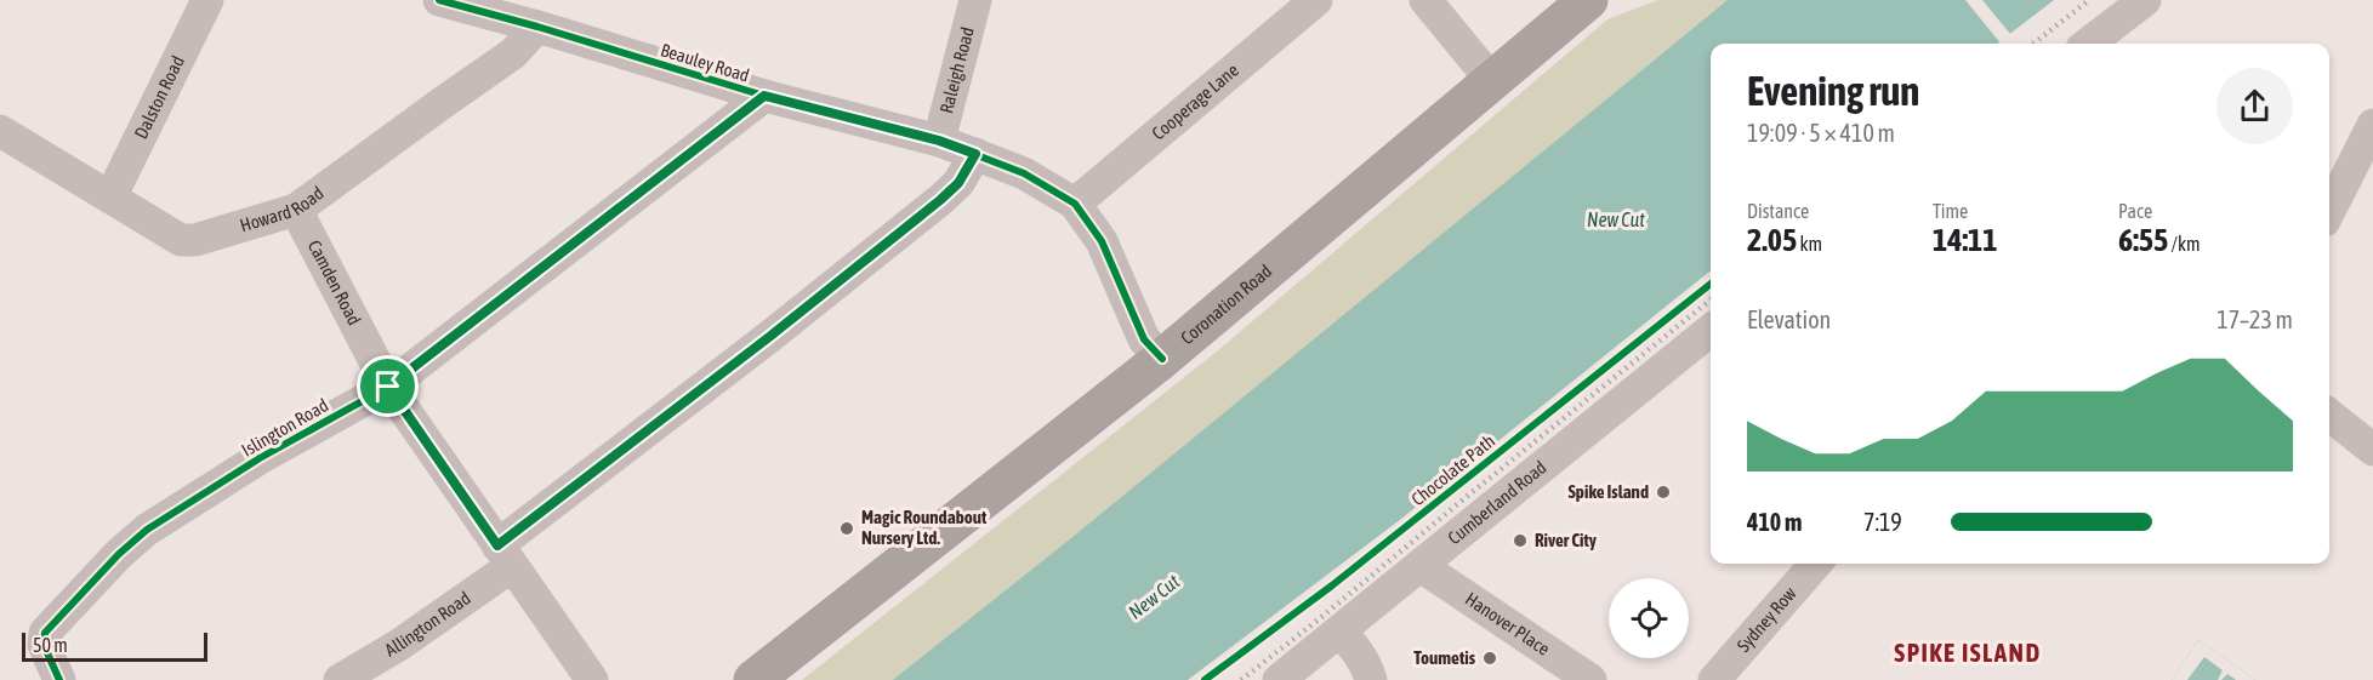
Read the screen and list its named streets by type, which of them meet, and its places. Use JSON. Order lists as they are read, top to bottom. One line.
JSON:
{"streets":{"highway":["Coronation Road"],"street":["Beauley Road","Raleigh Road","Dalston Road","Cooperage Lane","Howard Road","Camden Road","Islington Road","Cumberland Road","Sydney Row","Hanover Place","Allington Road"],"cycle path":["Chocolate Path"]},"crossings":[["Beauley Road","Raleigh Road"],["Beauley Road","Cooperage Lane"],["Beauley Road","Howard Road"],["Beauley Road","Coronation Road"],["Beauley Road","Islington Road"],["Beauley Road","Allington Road"],["Dalston Road","Howard Road"],["Howard Road","Camden Road"],["Camden Road","Islington Road"],["Camden Road","Allington Road"],["Cumberland Road","Hanover Place"]],"districts":["SPIKE ISLAND"],"water":["New Cut"],"places":["Spike Island","Magic Roundabout Nursery Ltd.","River City","Toumetis"],"scale_bar":"50 m","page":{"heading":["Evening run","19:09 · 5 × 410 m"],"stats":[["Distance","2.05 km"],["Time","14:11"],["Pace","6:55 /km"]],"chart":["Elevation","17–23 m"],"list":[{"name":"410 m","note":"7:19"}],"scale":"50 m"}}
